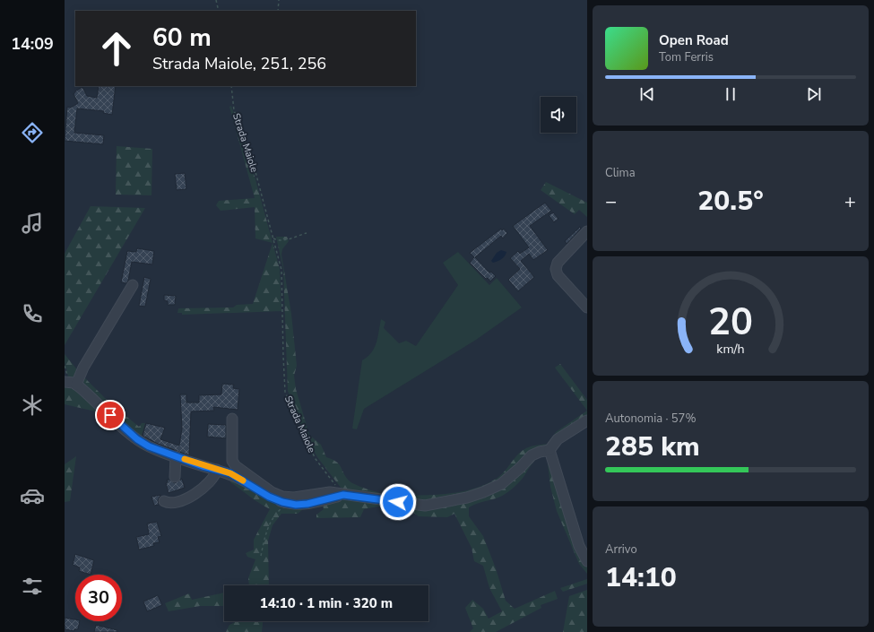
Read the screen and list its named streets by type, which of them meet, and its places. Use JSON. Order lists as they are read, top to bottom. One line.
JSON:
{"streets":{"path":["Strada Maiole"]},"page":{"tabs":"14:09","turn":["60 m","Strada Maiole, 251, 256"],"song":["Open Road","Tom Ferris"],"tile":["Clima",["Autonomia · 57%","285 km"],["Arrivo","14:10"]],"heat":["−","20.5°","+"],"limit":"30","trip":"14:10 · 1 min · 320 m","gauge":["20","km/h"]}}
